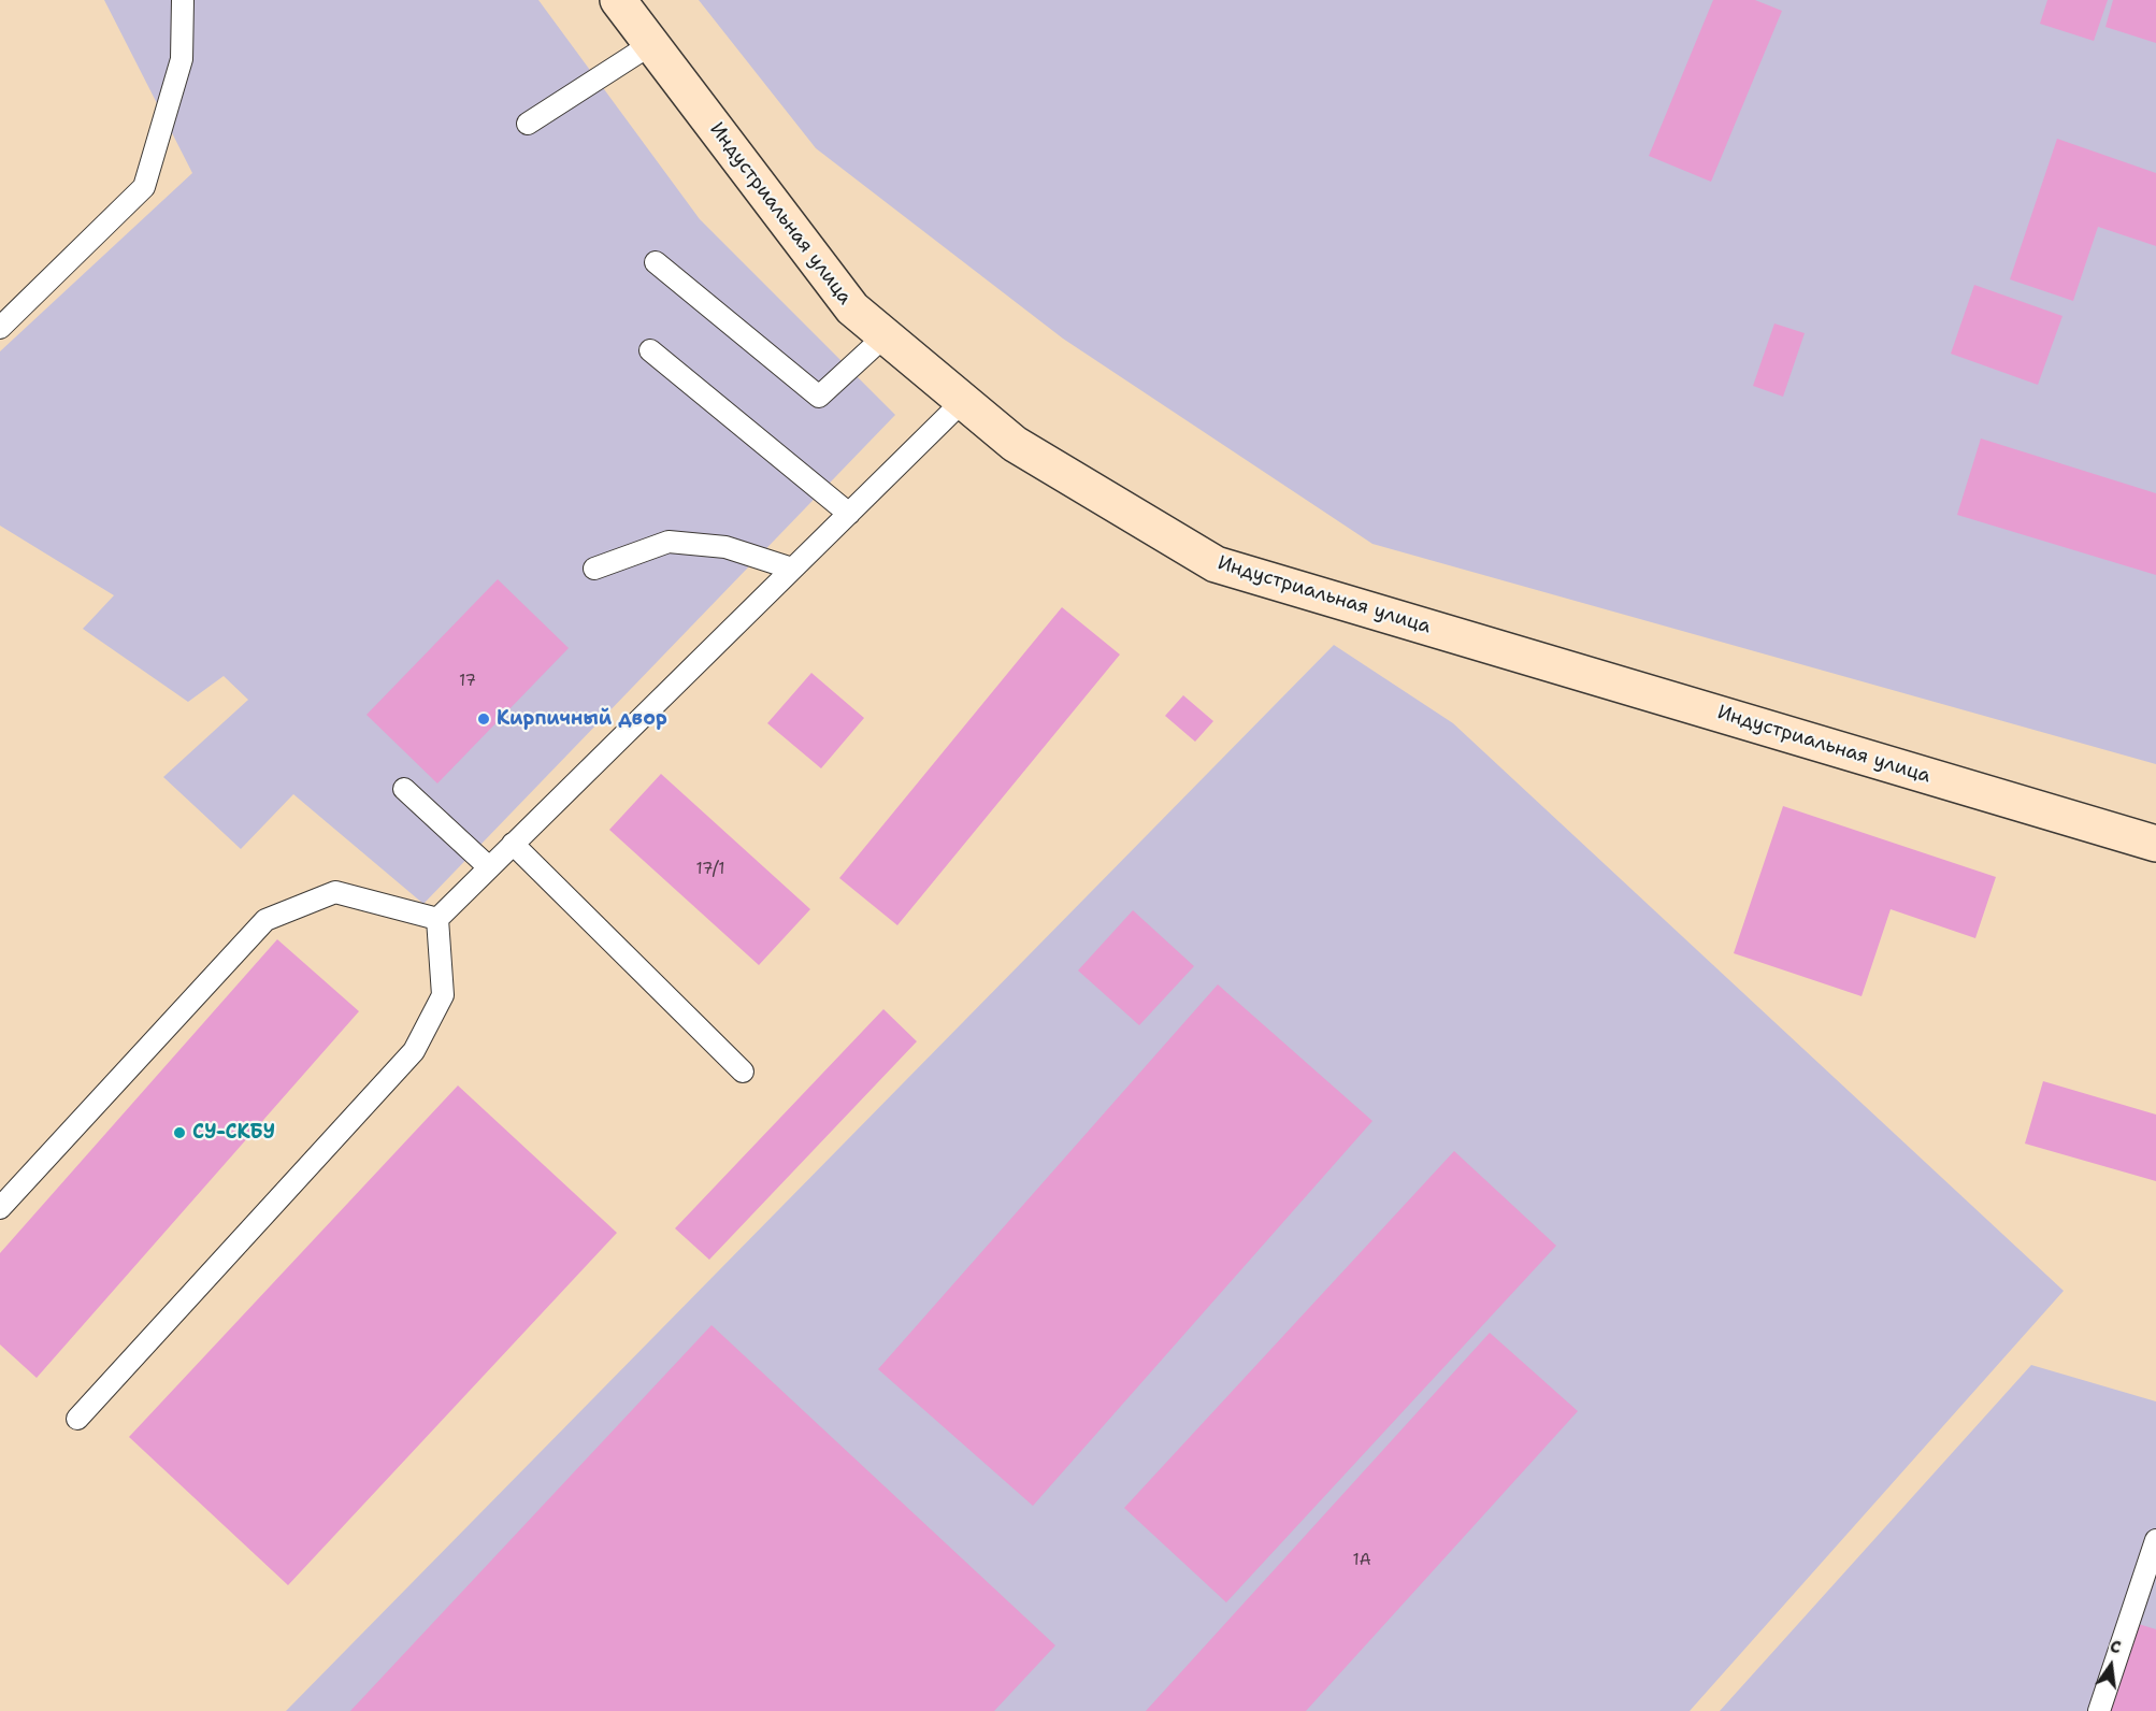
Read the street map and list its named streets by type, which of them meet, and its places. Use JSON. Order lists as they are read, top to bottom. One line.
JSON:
{"streets":{"street":["Индустриальная улица"]},"places":["Кирпичный двор","СУ-СКБУ"],"house_numbers":["17","17/1","1А"],"north":"top"}
